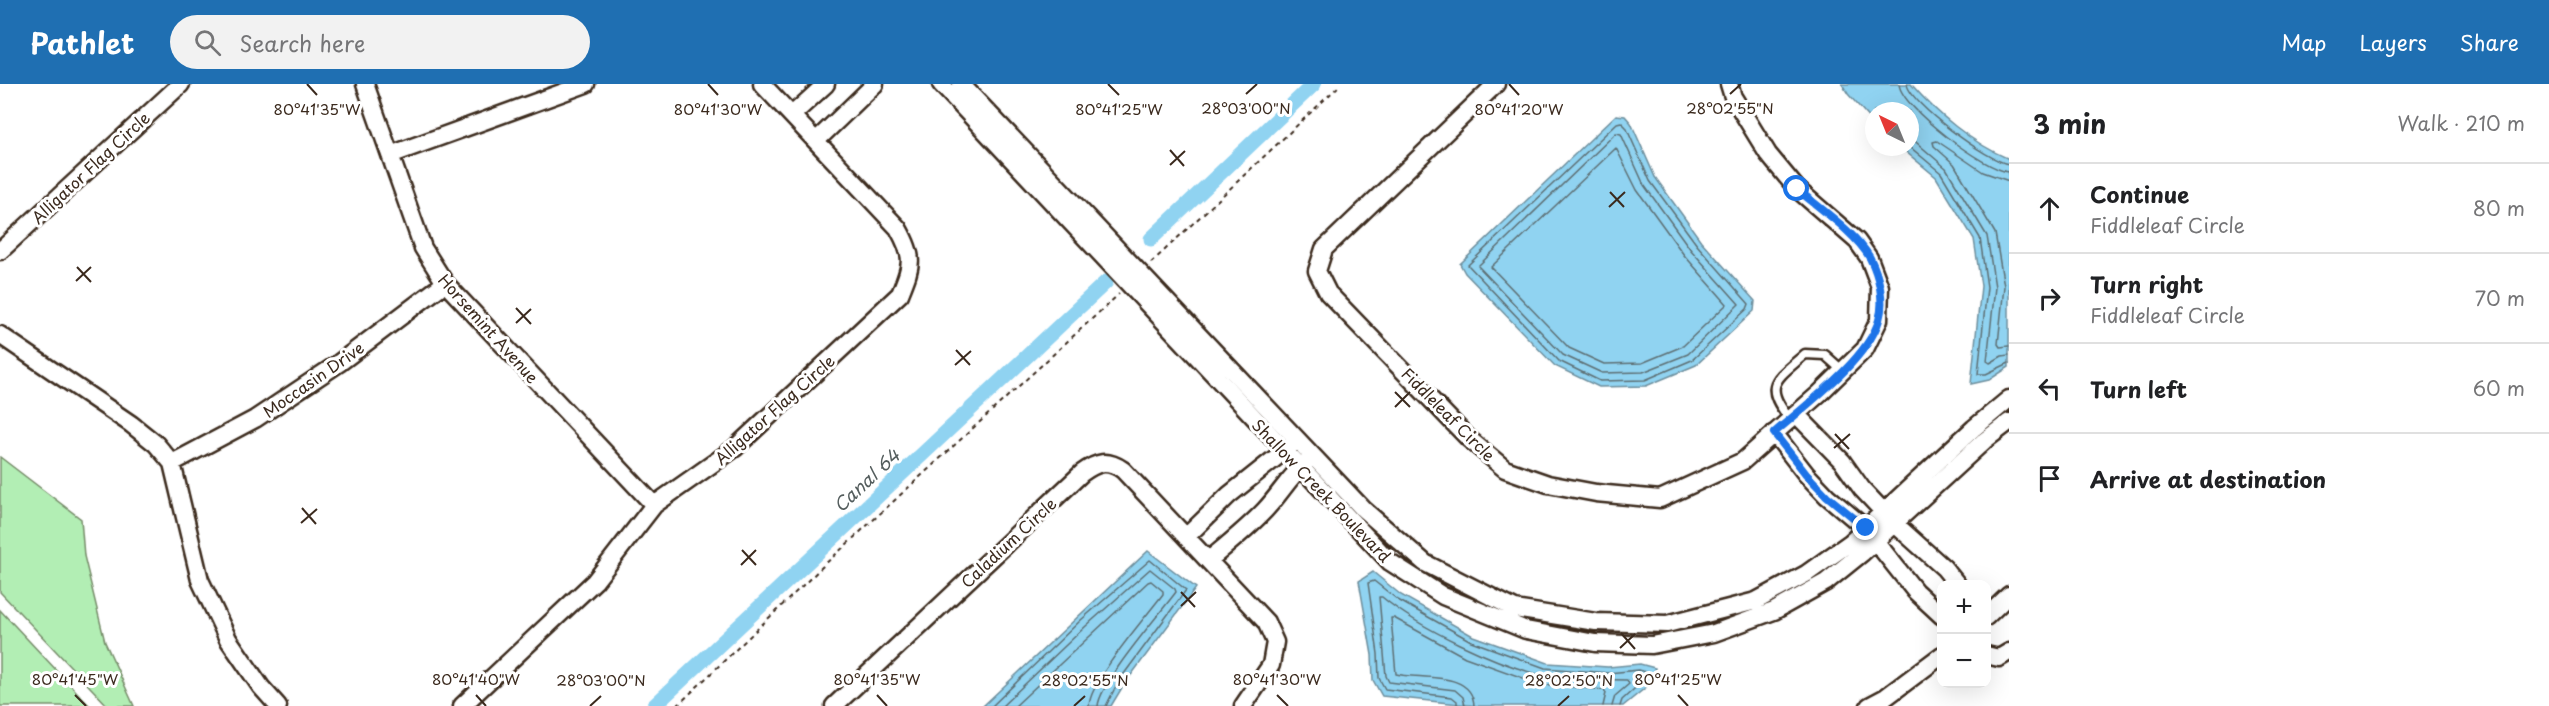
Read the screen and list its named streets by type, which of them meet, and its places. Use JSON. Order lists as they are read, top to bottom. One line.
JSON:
{"streets":{"street":["Alligator Flag Circle","Horsemint Avenue","Moccasin Drive","Fiddleleaf Circle","Shallow Creek Boulevard","Caladium Circle"]},"crossings":[["Alligator Flag Circle","Horsemint Avenue"],["Horsemint Avenue","Moccasin Drive"]],"water":["Canal 64"],"north":"top left","page":{"header":"Pathlet","search":"Search here","nav":["Map","Layers","Share"],"heading":["3 min","Walk · 210 m"],"list":[["Continue","Fiddleleaf Circle","80 m"],["Turn right","Fiddleleaf Circle","70 m"],["Turn left","60 m"],"Arrive at destination"],"map_buttons":["+","−"]},"coordinates":["28°03'00\"N","28°02'55\"N","80°41'30\"W","80°41'25\"W","80°41'20\"W","80°41'35\"W","80°41'45\"W","80°41'40\"W","28°02'50\"N"]}
